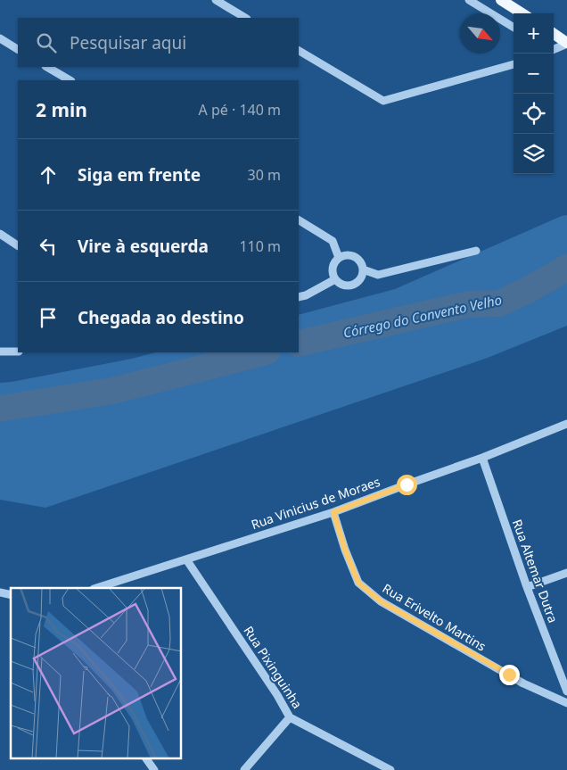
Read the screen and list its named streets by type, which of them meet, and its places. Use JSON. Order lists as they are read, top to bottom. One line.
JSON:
{"streets":{"street":["Rua Vinicius de Moraes","Rua Altemar Dutra","Rua Erivelto Martins","Rua Pixinguinha"]},"crossings":[["Rua Vinicius de Moraes","Rua Altemar Dutra"],["Rua Vinicius de Moraes","Rua Erivelto Martins"],["Rua Vinicius de Moraes","Rua Pixinguinha"]],"water":["Córrego do Convento Velho"],"north":"bottom right","page":{"map_buttons":["+","−"],"search":"Pesquisar aqui","heading":["2 min","A pé · 140 m"],"list":[["Siga em frente","30 m"],["Vire à esquerda","110 m"],"Chegada ao destino"]}}
